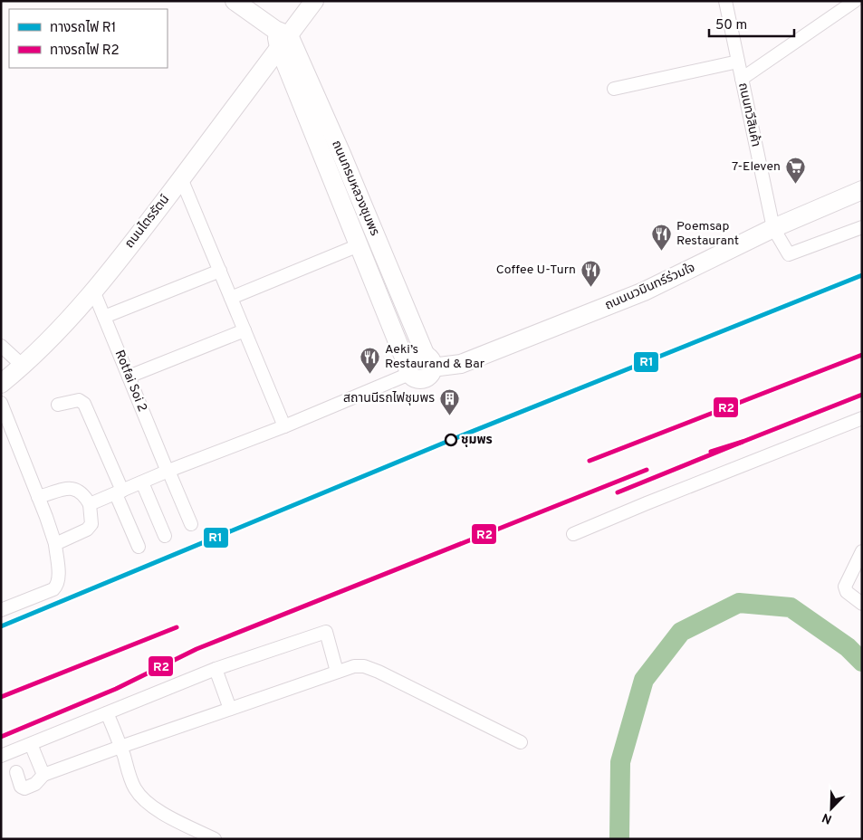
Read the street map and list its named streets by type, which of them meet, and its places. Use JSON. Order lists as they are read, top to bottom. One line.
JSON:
{"streets":{"street":["ถนนทวีสินค้า","ถนนกรมหลวงชุมพร","ถนนไตรรัตน์","ถนนนวมินทร์ร่วมใจ","Rotfai Soi 2"]},"crossings":[["ถนนทวีสินค้า","ถนนนวมินทร์ร่วมใจ"],["ถนนกรมหลวงชุมพร","ถนนไตรรัตน์"],["ถนนกรมหลวงชุมพร","ถนนนวมินทร์ร่วมใจ"],["ถนนไตรรัตน์","Rotfai Soi 2"]],"places":{"supermarket":["7-Eleven"],"restaurant":["Poemsap Restaurant","Coffee U-Turn","Aeki’s Restaurand & Bar"],"building":["สถานนีรถไฟชุมพร"],"other":["ชุมพร"]},"lines":["rail line R1","rail line R2"],"legend":["ทางรถไฟ R1","ทางรถไฟ R2"],"scale_bar":"50 m","north":"bottom left"}
